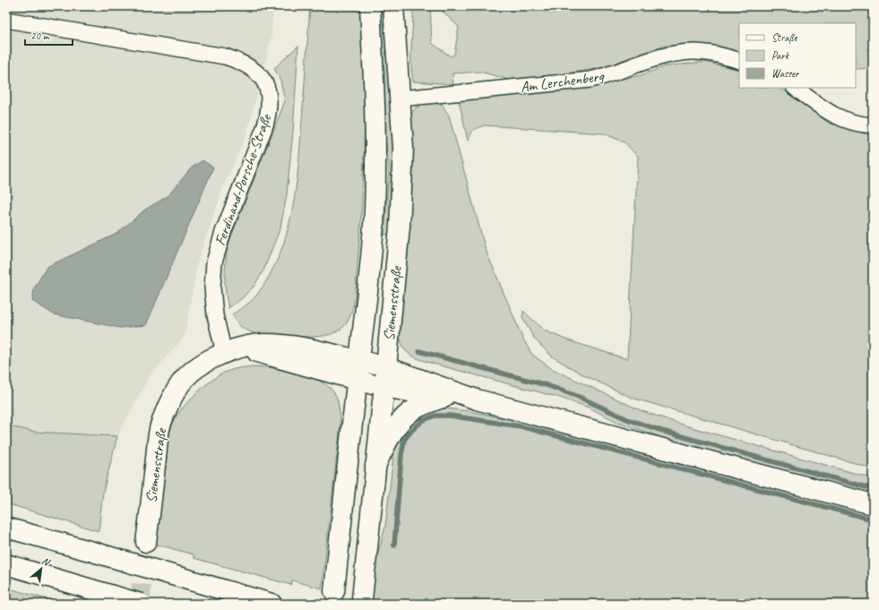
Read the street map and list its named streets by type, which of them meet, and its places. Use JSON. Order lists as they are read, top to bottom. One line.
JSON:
{"streets":{"main road":["Siemensstraße"],"street":["Am Lerchenberg","Ferdinand-Porsche-Straße"]},"crossings":[["Am Lerchenberg","Siemensstraße"],["Ferdinand-Porsche-Straße","Siemensstraße"]],"legend":["Straße","Park","Wasser"],"scale_bar":"20 m","north":"top right"}
